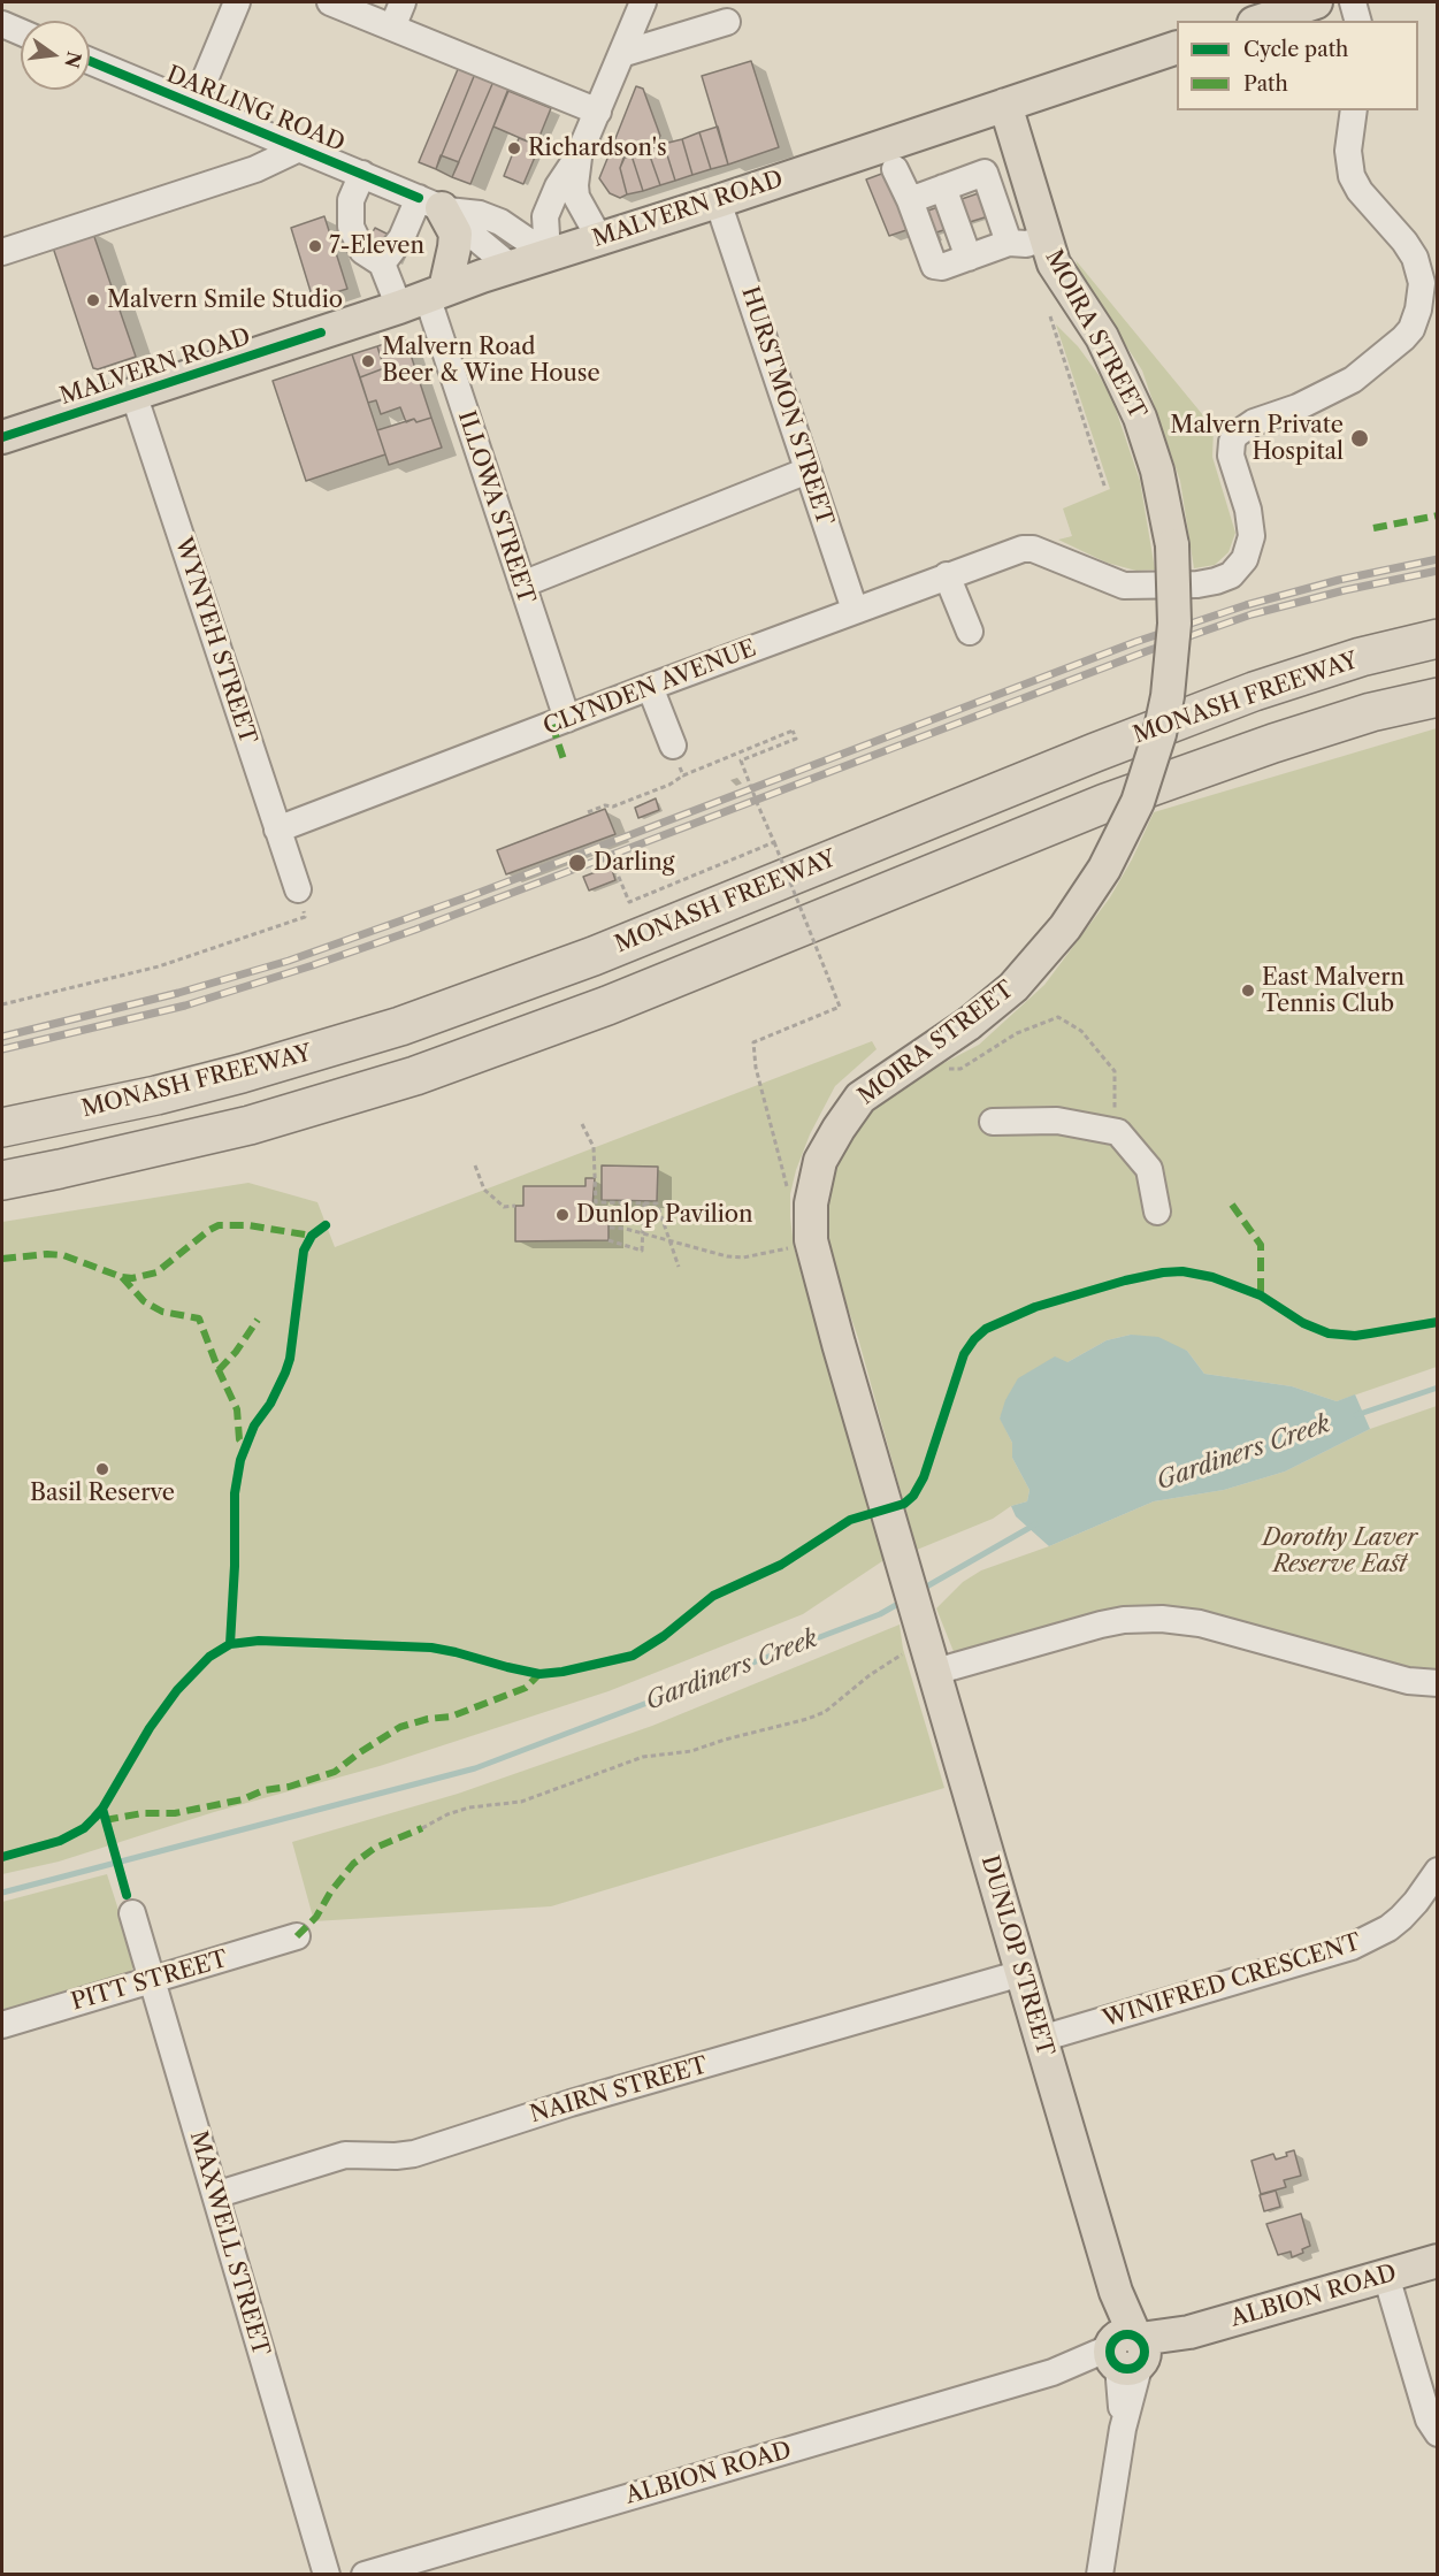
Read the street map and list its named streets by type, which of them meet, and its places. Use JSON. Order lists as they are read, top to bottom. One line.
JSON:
{"streets":{"highway":["MONASH FREEWAY"],"main road":["MALVERN ROAD","MOIRA STREET","DUNLOP STREET","ALBION ROAD"],"street":["DARLING ROAD","HURSTMON STREET","ILLOWA STREET","WYNYEH STREET","CLYNDEN AVENUE","PITT STREET","WINIFRED CRESCENT","NAIRN STREET","MAXWELL STREET"]},"crossings":[["DARLING ROAD","MALVERN ROAD"],["MALVERN ROAD","MOIRA STREET"],["MALVERN ROAD","HURSTMON STREET"],["MALVERN ROAD","ILLOWA STREET"],["MALVERN ROAD","WYNYEH STREET"],["MOIRA STREET","DUNLOP STREET"],["HURSTMON STREET","CLYNDEN AVENUE"],["ILLOWA STREET","CLYNDEN AVENUE"],["WYNYEH STREET","CLYNDEN AVENUE"],["DUNLOP STREET","WINIFRED CRESCENT"],["DUNLOP STREET","NAIRN STREET"],["DUNLOP STREET","ALBION ROAD"],["PITT STREET","MAXWELL STREET"],["NAIRN STREET","MAXWELL STREET"]],"water":["Gardiners Creek"],"parks":["Dorothy Laver Reserve East"],"places":["Richardson's","7-Eleven","Malvern Smile Studio","Malvern Road Beer & Wine House","Malvern Private Hospital","Darling","East Malvern Tennis Club","Dunlop Pavilion","Basil Reserve"],"legend":["Cycle path","Path"],"north":"right"}
